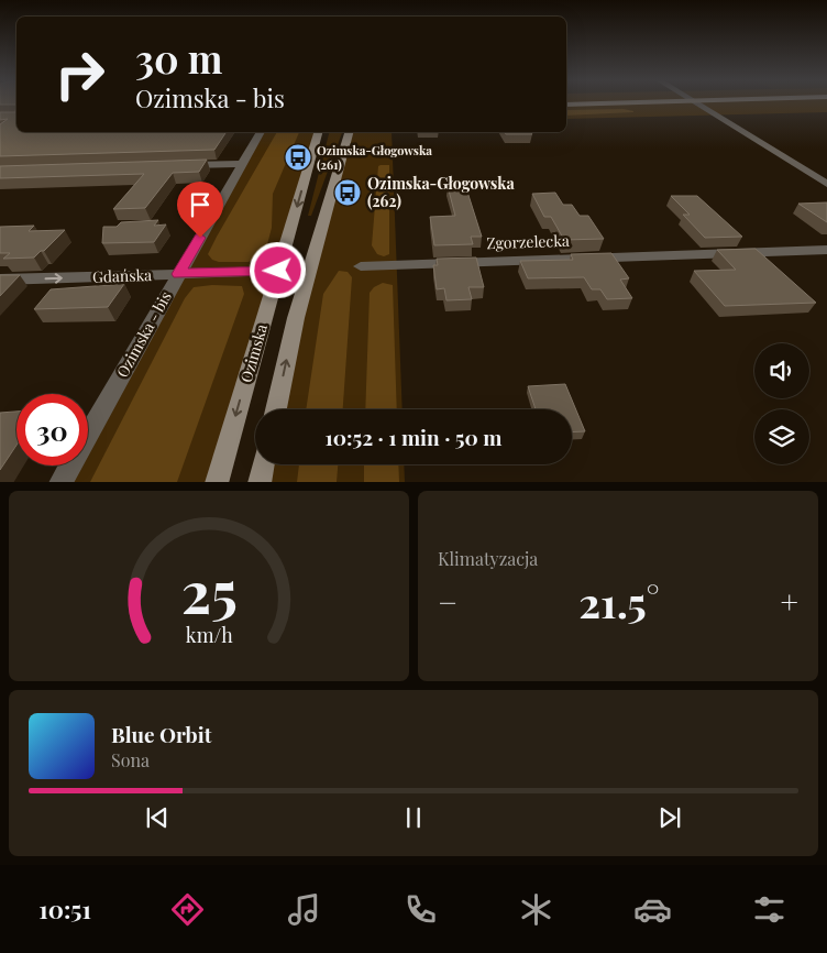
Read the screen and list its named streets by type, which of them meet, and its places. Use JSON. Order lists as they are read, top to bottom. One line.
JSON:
{"streets":{"main road":["Ozimska"],"street":["Zgorzelecka","Gdańska","Ozimska - bis"]},"crossings":[["Gdańska","Ozimska - bis"],["Gdańska","Ozimska"]],"one_way":["Gdańska"],"places":{"bus stop":["Ozimska-Głogowska (261)","Ozimska-Głogowska (262)"]},"page":{"turn":["30 m","Ozimska - bis"],"limit":"30","trip":"10:52 · 1 min · 50 m","tile":"Klimatyzacja","heat":["−","21.5°","+"],"song":["Blue Orbit","Sona"],"tabs":"10:51","gauge":["25","km/h"]}}
